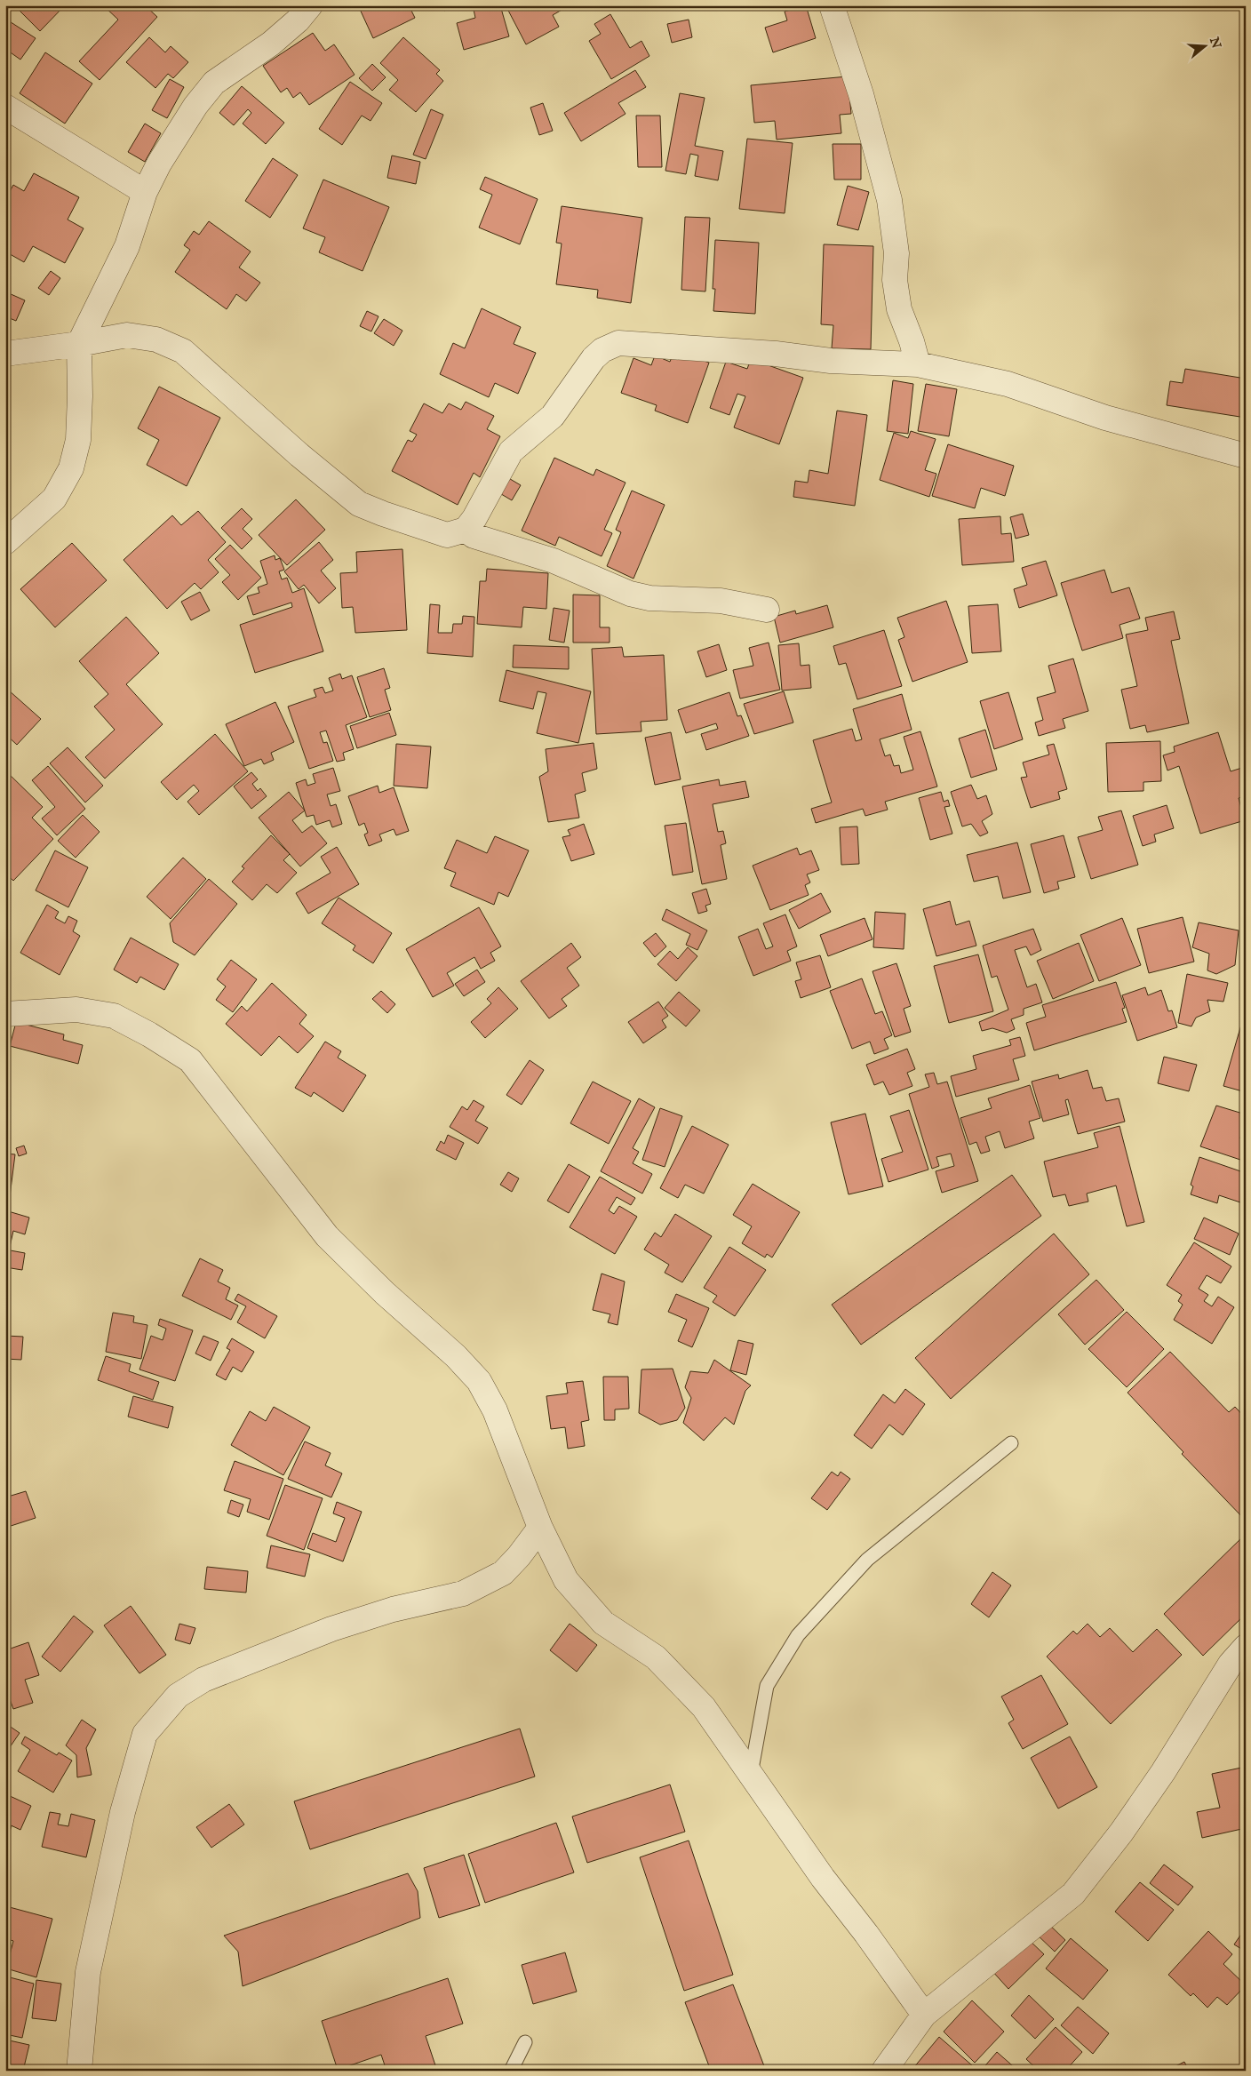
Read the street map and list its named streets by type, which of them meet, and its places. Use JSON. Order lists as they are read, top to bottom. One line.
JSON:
{"north":"right"}
